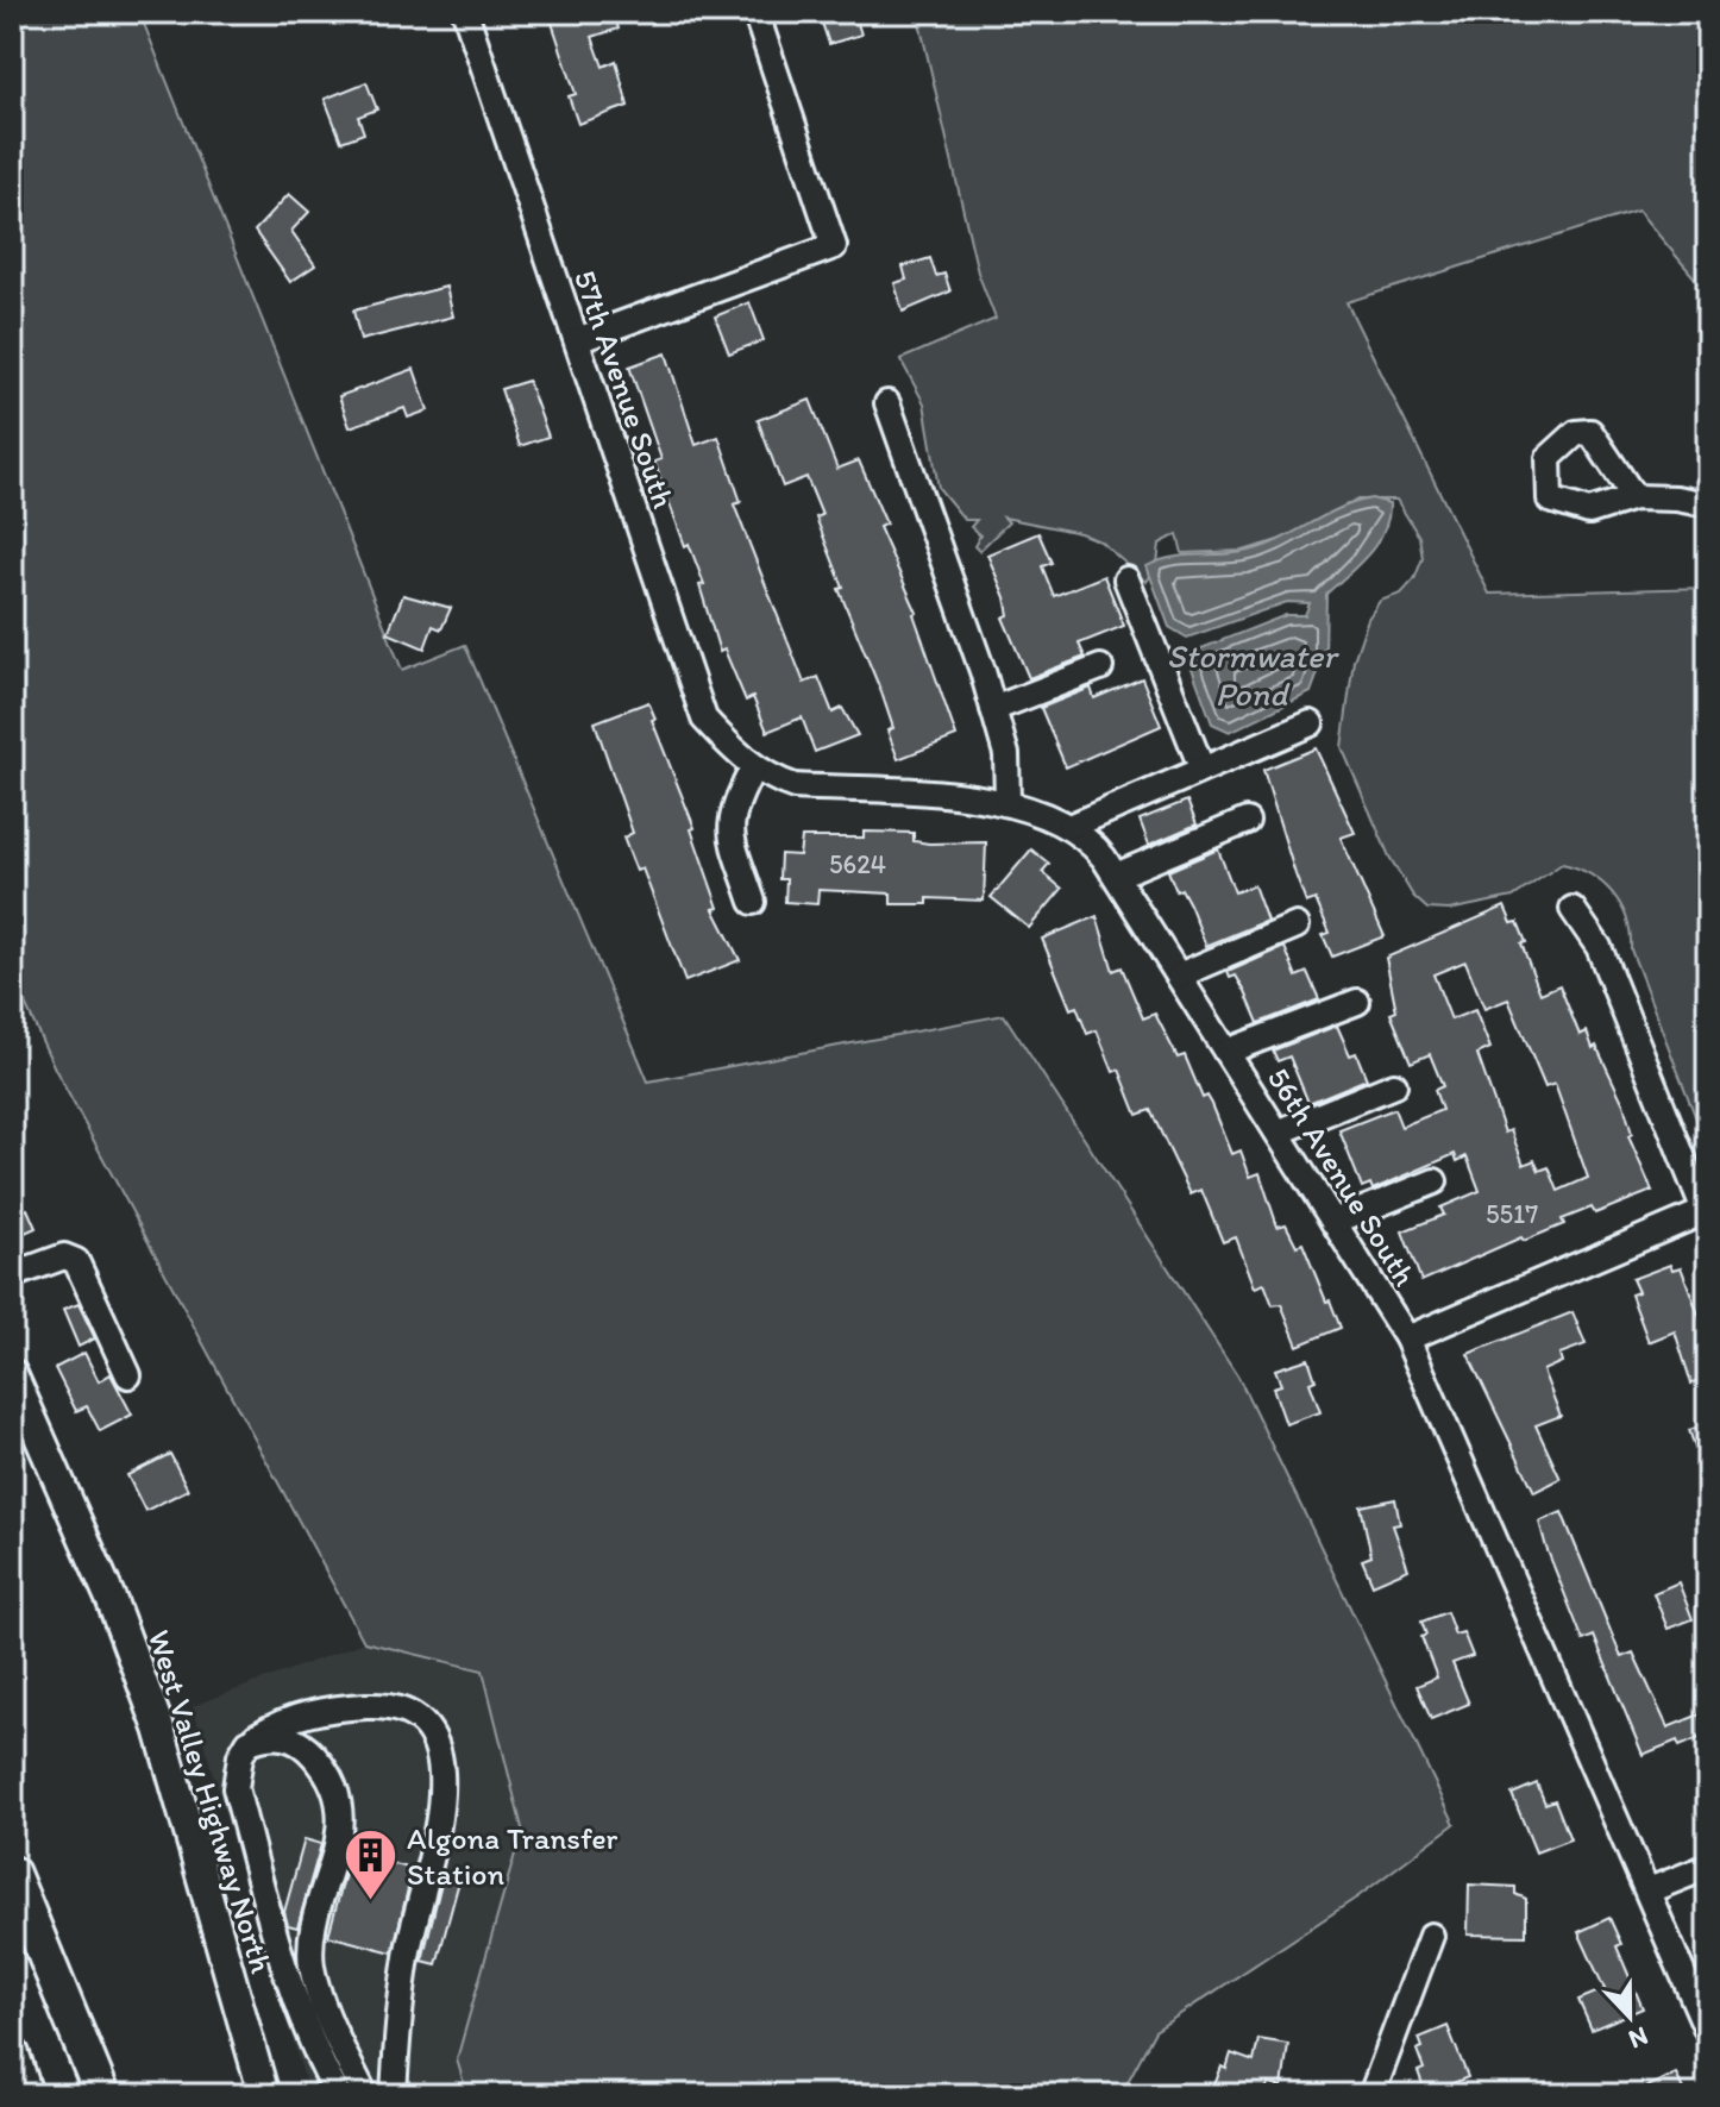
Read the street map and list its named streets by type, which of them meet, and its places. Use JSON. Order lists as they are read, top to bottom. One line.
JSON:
{"streets":{"main road":["West Valley Highway North"],"street":["57th Avenue South","56th Avenue South"]},"water":["Stormwater Pond"],"places":{"building":["Algona Transfer Station"]},"house_numbers":["5624","5517"],"north":"bottom"}
